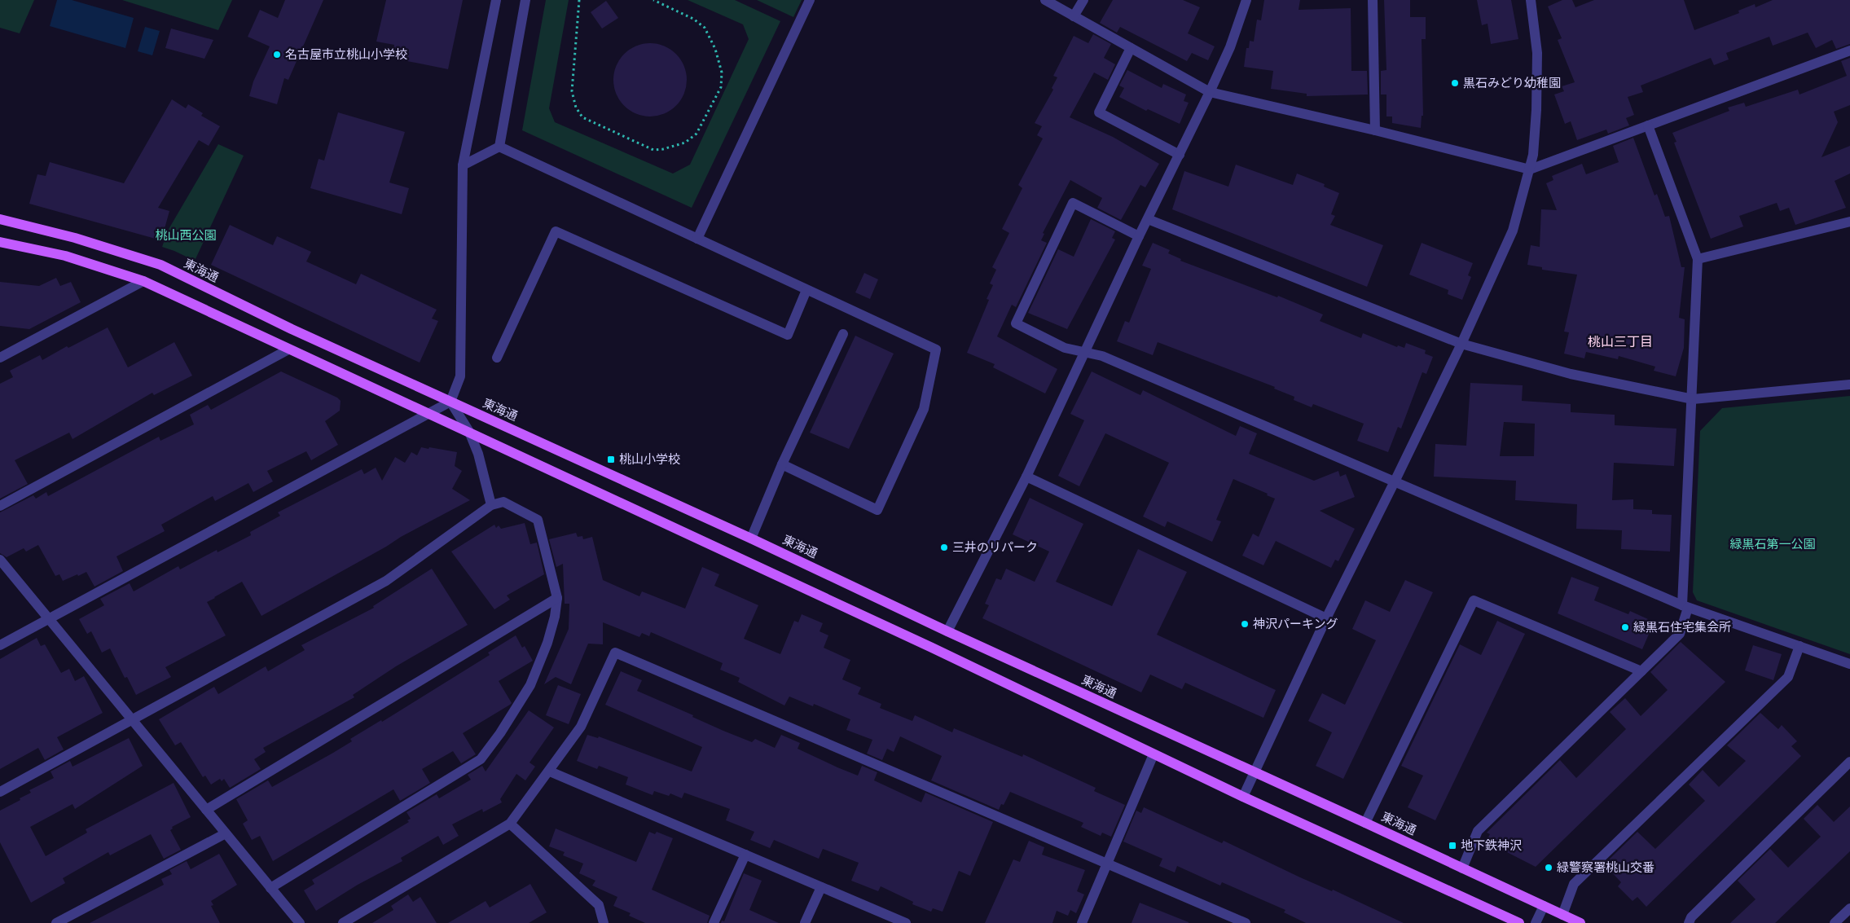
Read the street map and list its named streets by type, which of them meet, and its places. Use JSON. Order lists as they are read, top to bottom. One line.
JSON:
{"streets":{"main road":["東海通"]},"districts":["桃山三丁目"],"parks":["桃山西公園","緑黒石第一公園"],"places":{"other":["名古屋市立桃山小学校","黒石みどり幼稚園","三井のリパーク","神沢パーキング","緑黒石住宅集会所","緑警察署桃山交番"],"transit":["桃山小学校","地下鉄神沢"]}}
